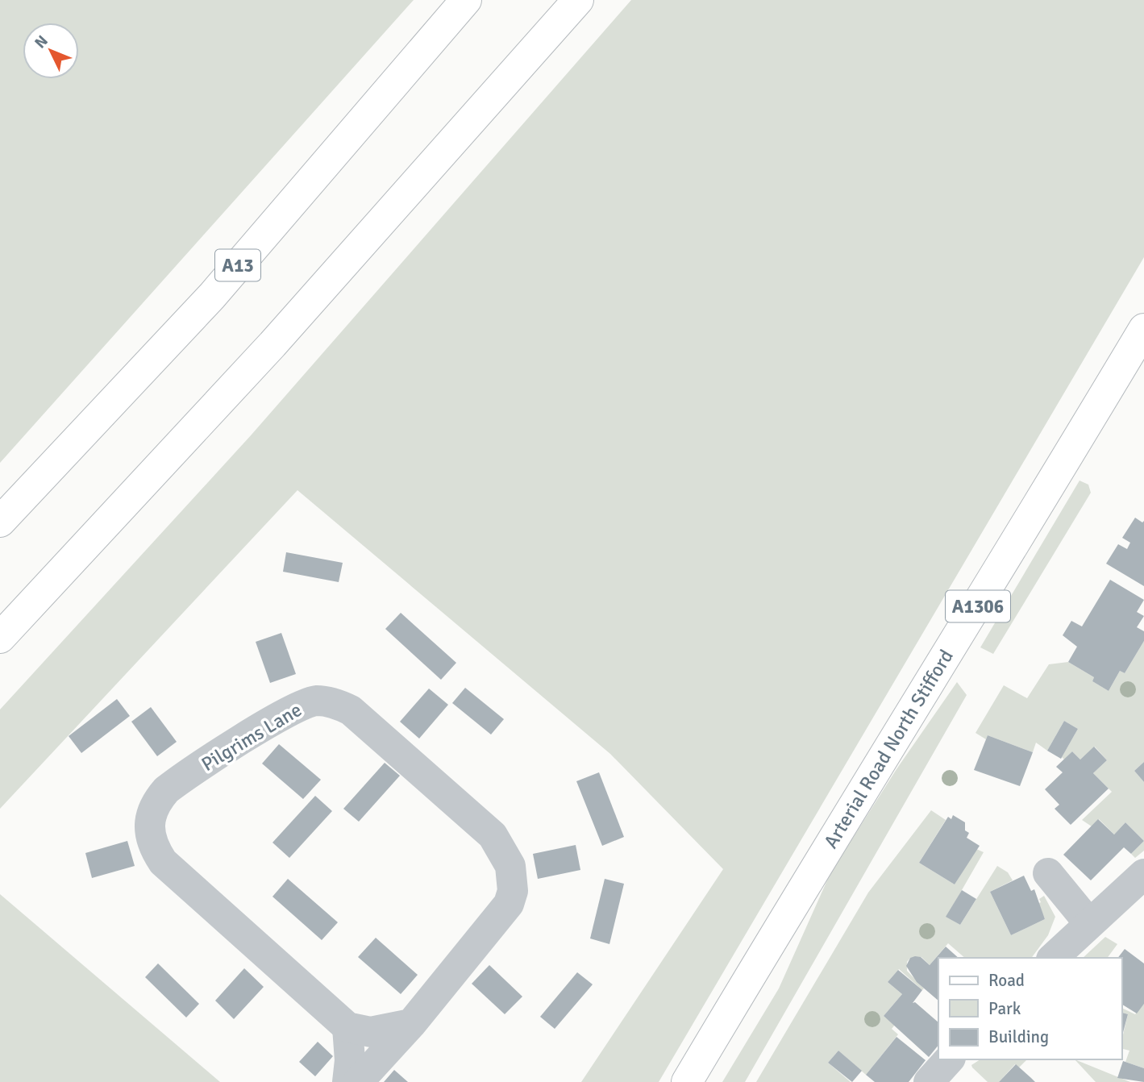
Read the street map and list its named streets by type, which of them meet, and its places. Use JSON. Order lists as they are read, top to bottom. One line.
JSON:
{"streets":{"main road":["A13","A1306","Arterial Road North Stifford"],"street":["Pilgrims Lane"]},"legend":["Road","Park","Building"],"north":"top left"}
